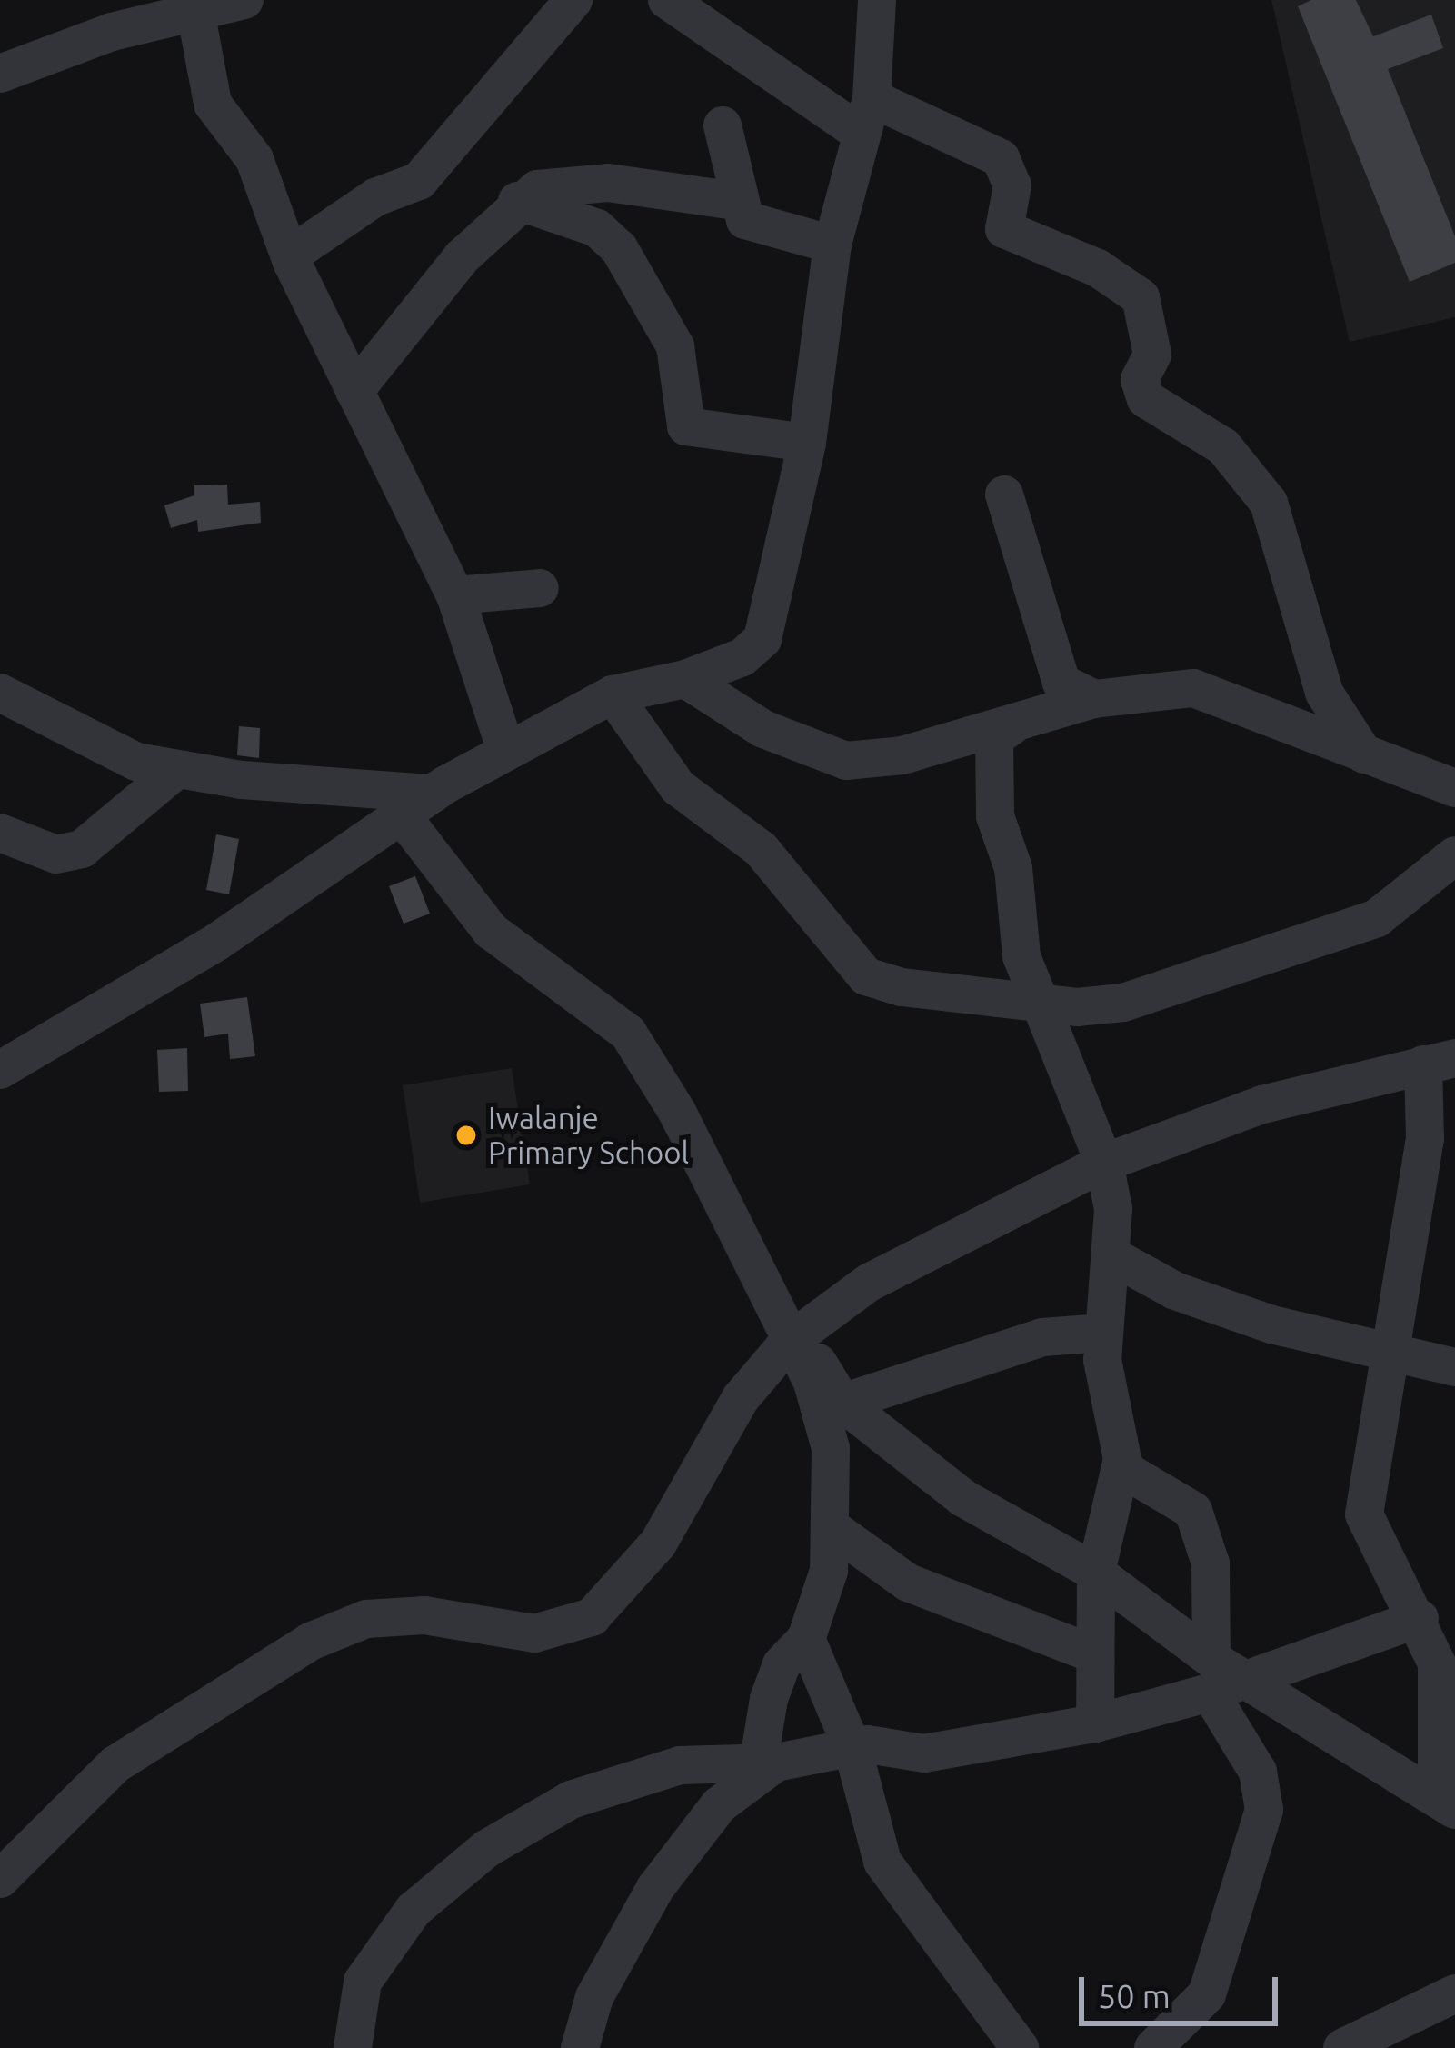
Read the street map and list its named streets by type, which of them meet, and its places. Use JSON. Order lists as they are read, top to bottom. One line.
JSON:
{"places":["Iwalanje Primary School"],"scale_bar":"50 m"}
